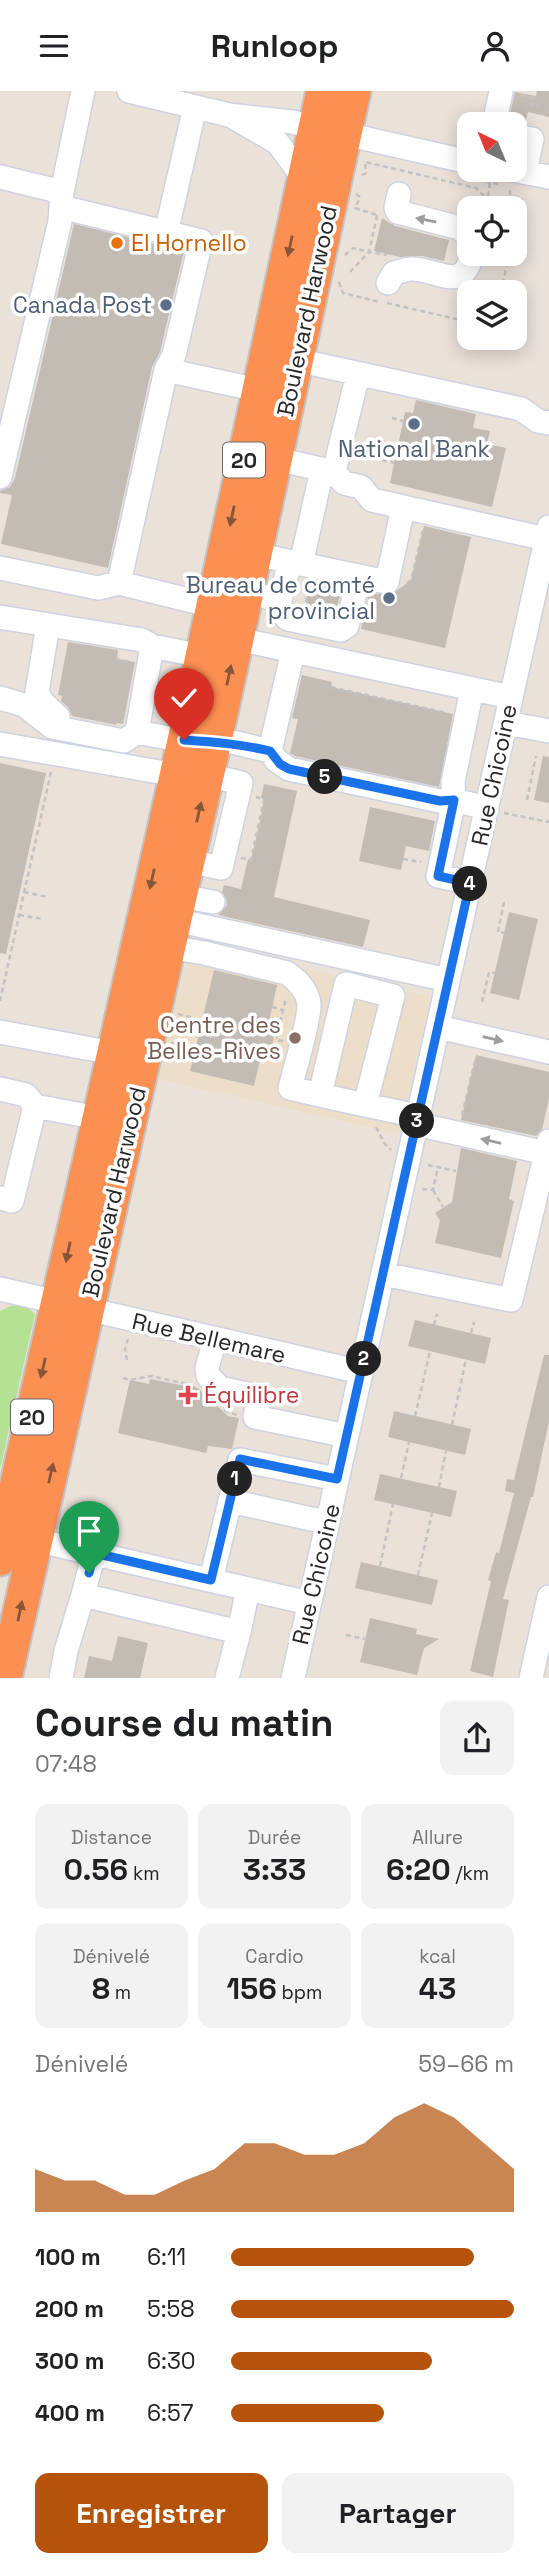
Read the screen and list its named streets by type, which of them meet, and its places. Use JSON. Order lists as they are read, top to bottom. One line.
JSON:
{"streets":{"highway":["Boulevard Harwood","20"],"street":["Rue Chicoine","Rue Bellemare"]},"crossings":[["Boulevard Harwood","Rue Bellemare"],["Rue Chicoine","Rue Bellemare"]],"places":{"other":["El Hornello","Canada Post","National Bank","Bureau de comté provincial","Centre des Belles-Rives"],"health":["Équilibre"]},"north":"top left","page":{"header":"Runloop","pins":["5","4","3","2","1"],"heading":["Course du matin","07:48"],"stats":[["Distance","0.56 km"],["Durée","3:33"],["Allure","6:20 /km"],["Dénivelé","8 m"],["Cardio","156 bpm"],["kcal","43"]],"chart":["Dénivelé","59–66 m"],"list":[{"name":"100 m","note":"6:11"},{"name":"200 m","note":"5:58"},{"name":"300 m","note":"6:30"},{"name":"400 m","note":"6:57"}],"buttons":["Enregistrer","Partager"]}}
